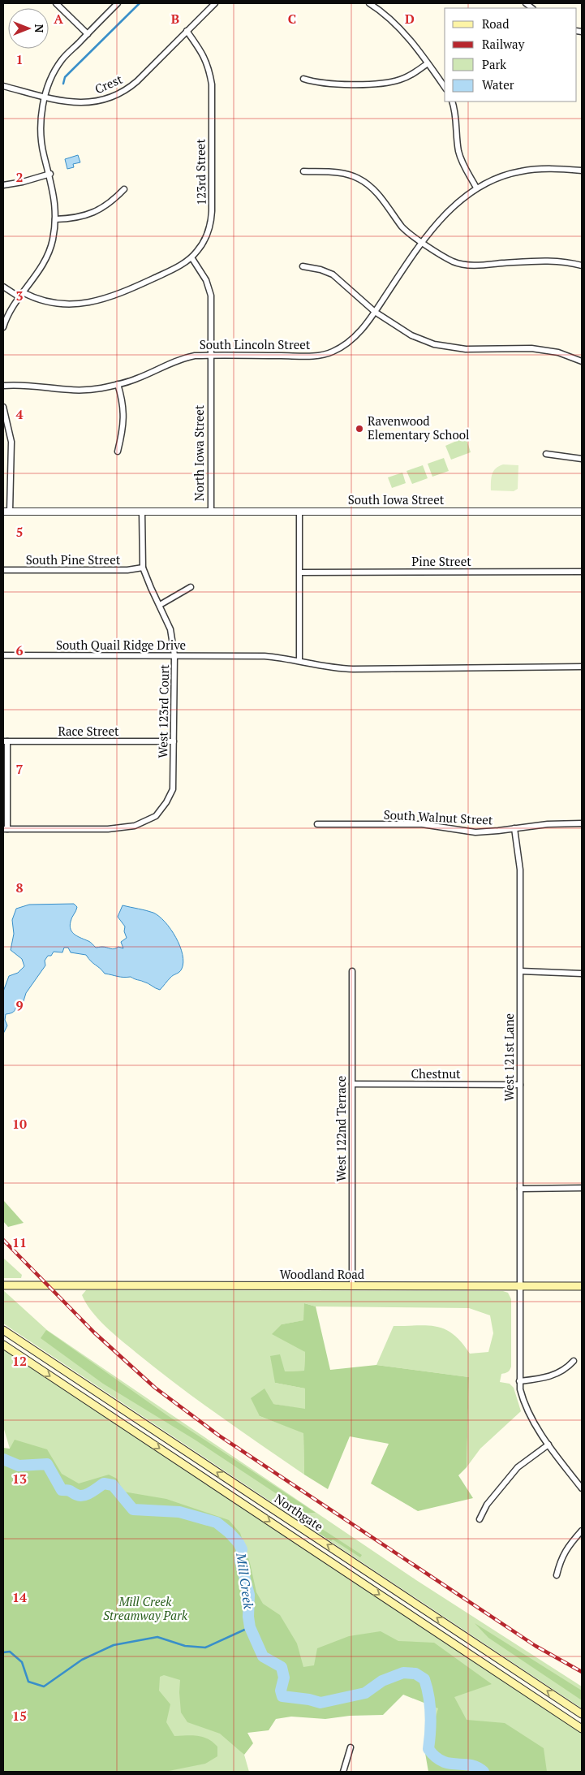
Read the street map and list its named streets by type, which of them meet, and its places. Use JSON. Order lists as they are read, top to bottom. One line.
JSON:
{"streets":{"main road":["Woodland Road","Northgate"],"street":["Crest","123rd Street","South Lincoln Street","North Iowa Street","South Iowa Street","South Pine Street","Pine Street","South Quail Ridge Drive","West 123rd Court","Race Street","South Walnut Street","West 121st Lane","Chestnut","West 122nd Terrace"]},"crossings":[["Crest","123rd Street"],["123rd Street","North Iowa Street"],["South Lincoln Street","North Iowa Street"],["North Iowa Street","South Iowa Street"],["North Iowa Street","West 123rd Court"],["South Pine Street","West 123rd Court"],["South Quail Ridge Drive","West 123rd Court"],["West 123rd Court","Race Street"],["South Walnut Street","West 121st Lane"],["West 121st Lane","Chestnut"],["West 121st Lane","Woodland Road"],["Chestnut","West 122nd Terrace"],["West 122nd Terrace","Woodland Road"]],"water":["Mill Creek"],"parks":["Mill Creek Streamway Park"],"places":["Ravenwood Elementary School"],"legend":["Road","Railway","Park","Water"],"north":"right","grid":{"columns":["A","B","C","D"],"rows":["1","2","3","4","5","6","7","8","9","10","11","12","13","14","15"]}}
